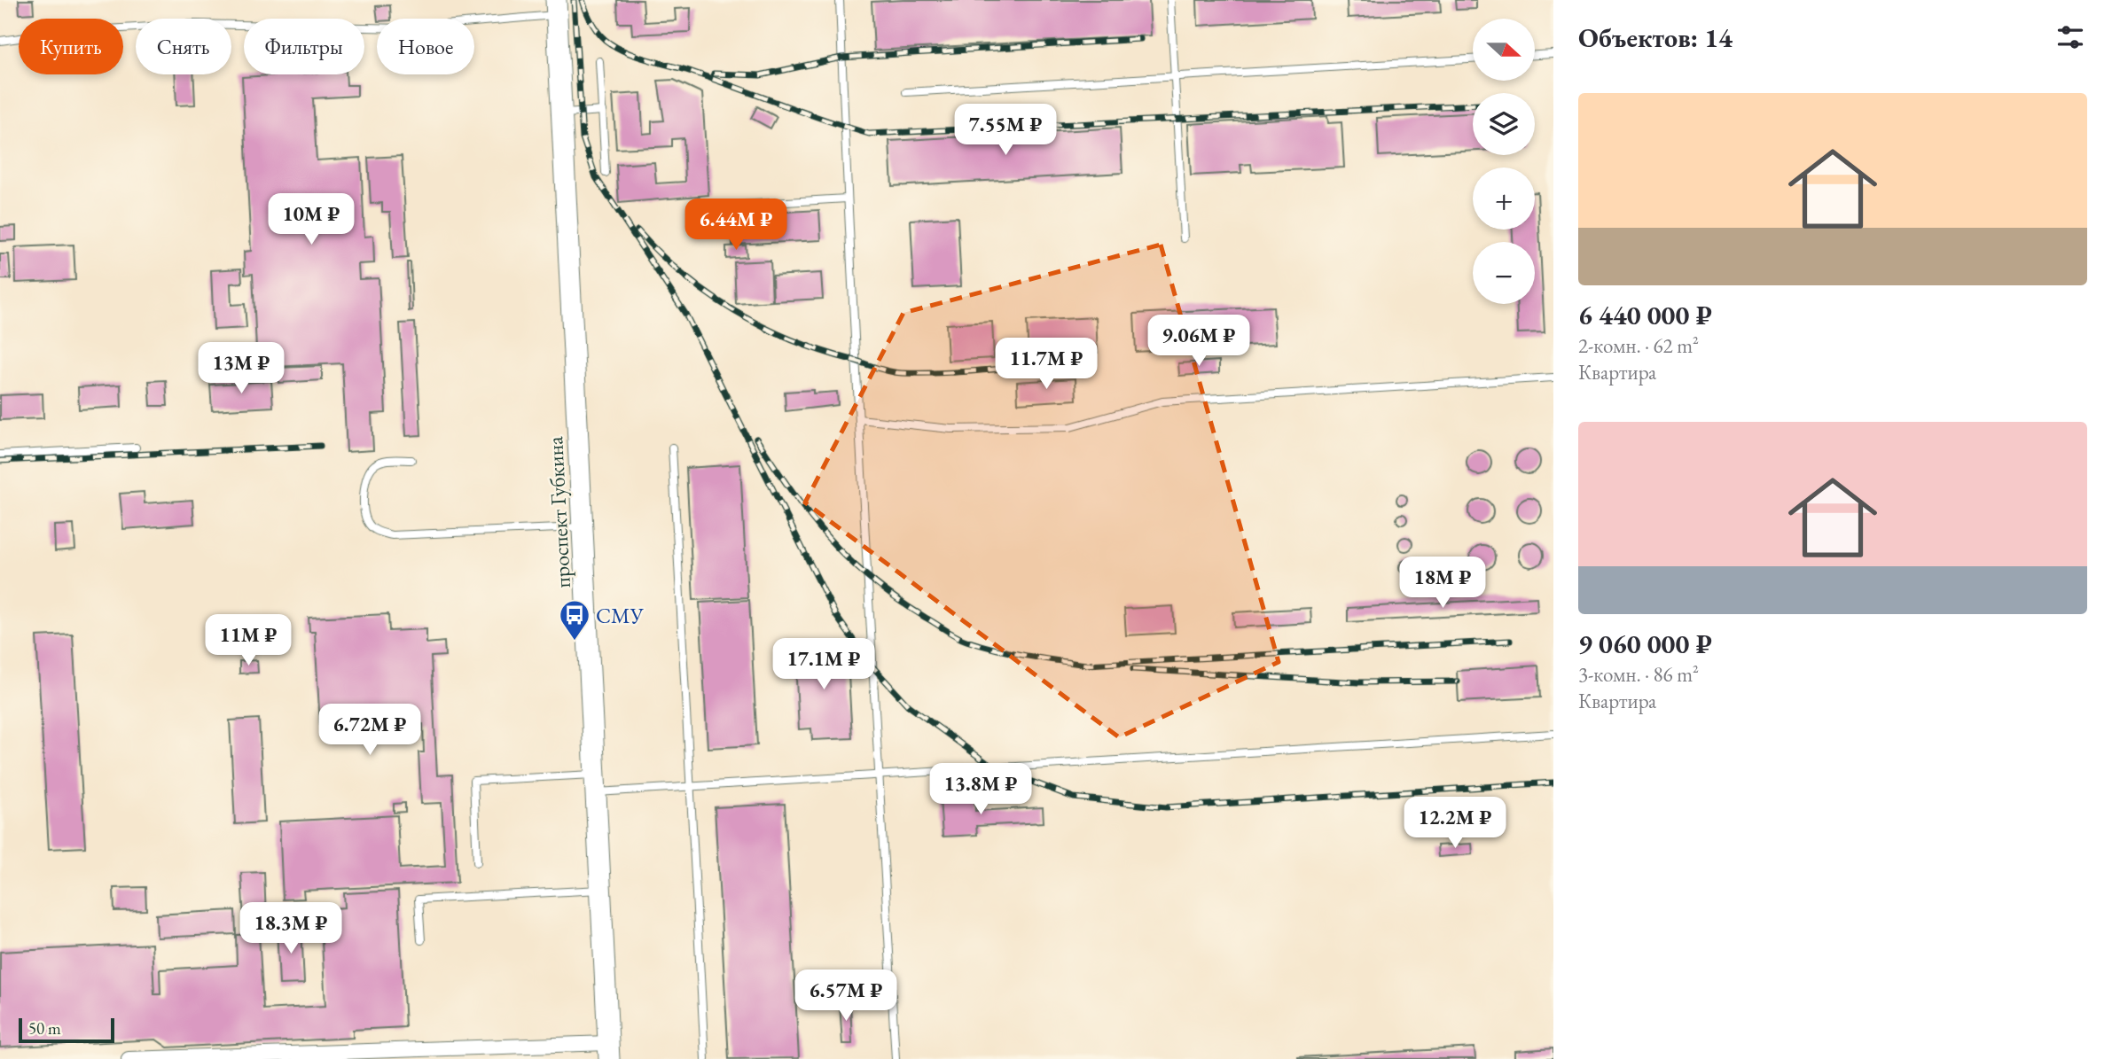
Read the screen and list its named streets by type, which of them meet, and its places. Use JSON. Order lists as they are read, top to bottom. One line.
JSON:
{"streets":{"main road":["проспект Губкина"]},"places":{"bus stop":["СМУ"]},"scale_bar":"50 m","north":"right","page":{"heading":"Объектов: 14","map_buttons":["+","−"],"chip":["Купить","Снять","Фильтры","Новое"],"list":[{"name":"6 440 000 ₽","note":"2-комн. · 62 m² · Квартира"},{"name":"9 060 000 ₽","note":"3-комн. · 86 m² · Квартира"}],"price":["7.55M ₽","10M ₽","6.44M ₽","9.06M ₽","11.7M ₽","13M ₽","18M ₽","11M ₽","17.1M ₽","6.72M ₽","13.8M ₽","12.2M ₽","18.3M ₽","6.57M ₽"],"scale":"50 m"}}
